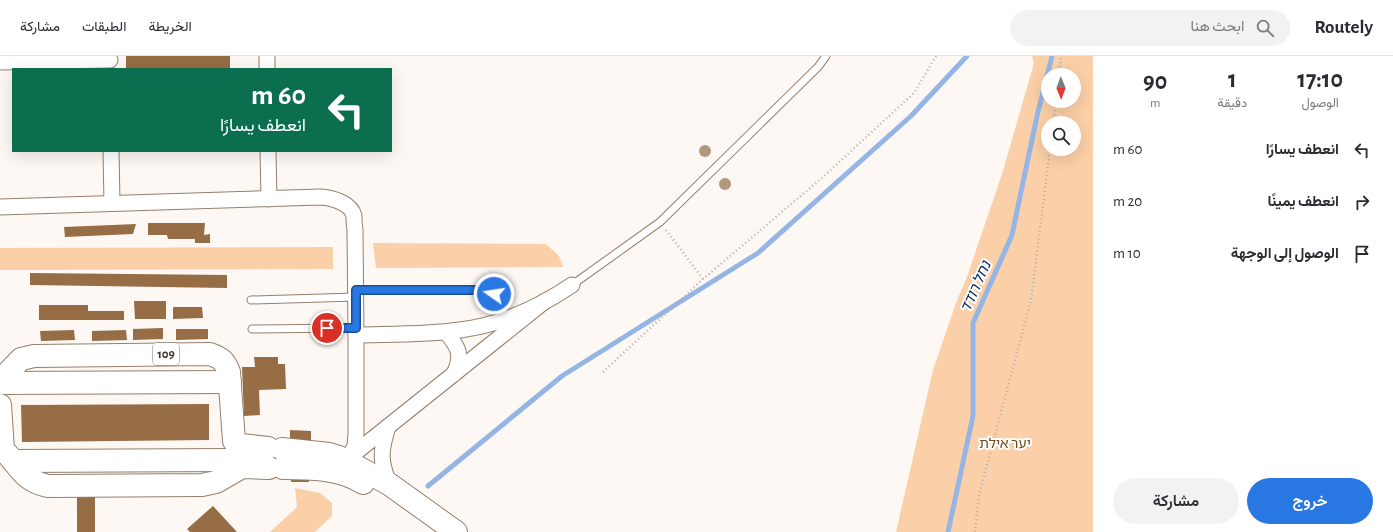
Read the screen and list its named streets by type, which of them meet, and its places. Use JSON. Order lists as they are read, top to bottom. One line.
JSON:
{"streets":{"main road":["109"]},"water":["נחל רודד"],"parks":["יער אילת"],"north":"bottom","page":{"header":"Routely","search":"ابحث هنا","nav":["الخريطة","الطبقات","مشاركة"],"eta":["17:10","الوصول","1","دقيقة","90","m"],"turn":["60 m","انعطف يسارًا"],"list":[{"name":"انعطف يسارًا","value":"60 m"},{"name":"انعطف يمينًا","value":"20 m"},{"name":"الوصول إلى الوجهة","value":"10 m"}],"buttons":["خروج","مشاركة"]}}
